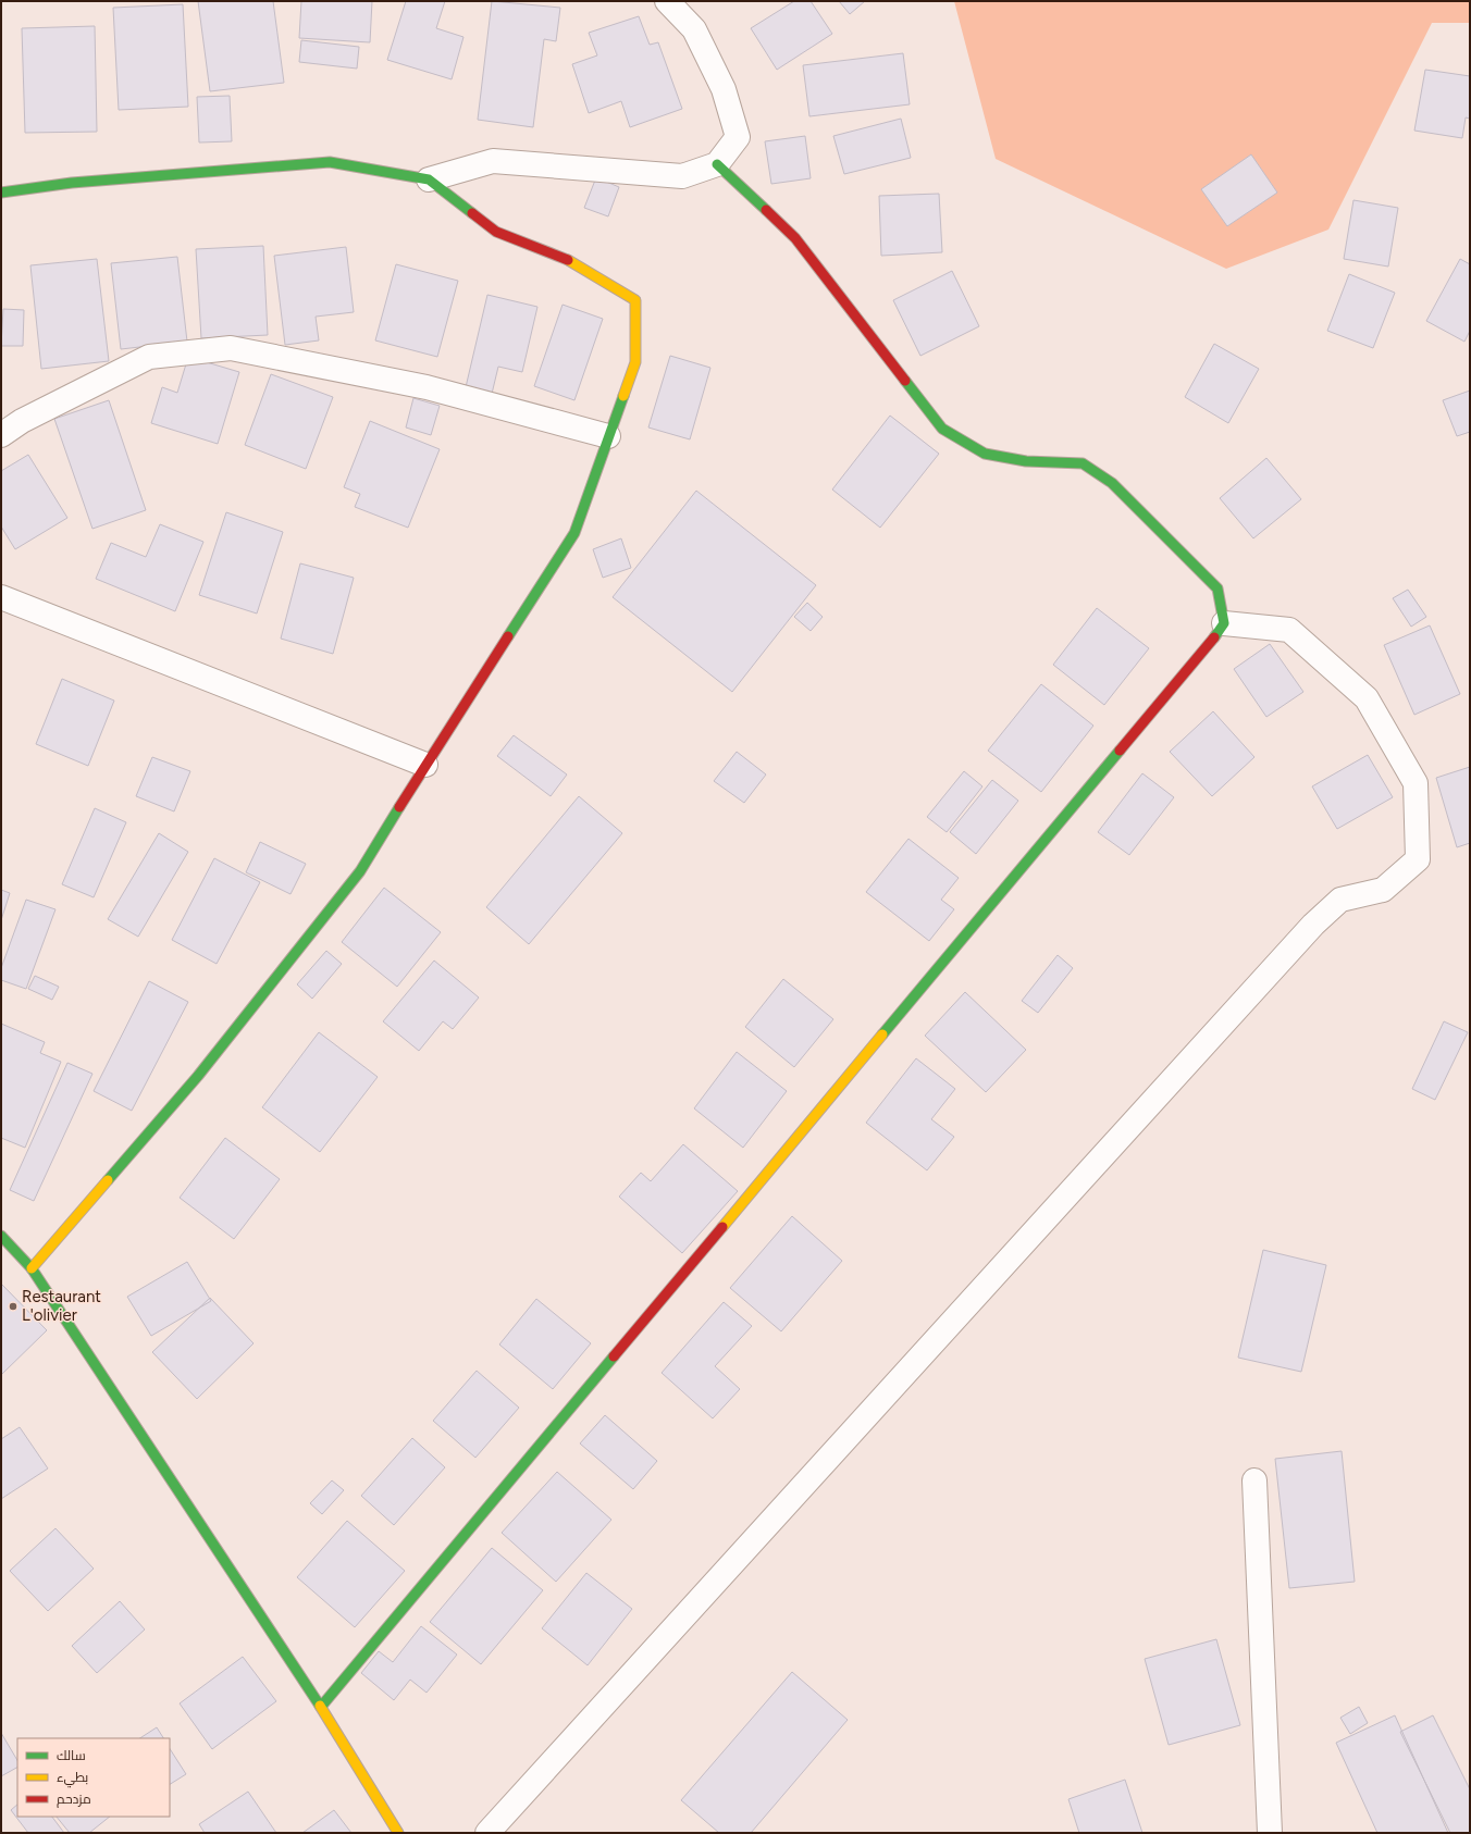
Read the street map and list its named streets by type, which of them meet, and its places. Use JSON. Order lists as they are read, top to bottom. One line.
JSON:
{"places":["Restaurant L'olivier"],"legend":["سالك","بطيء","مزدحم"]}
